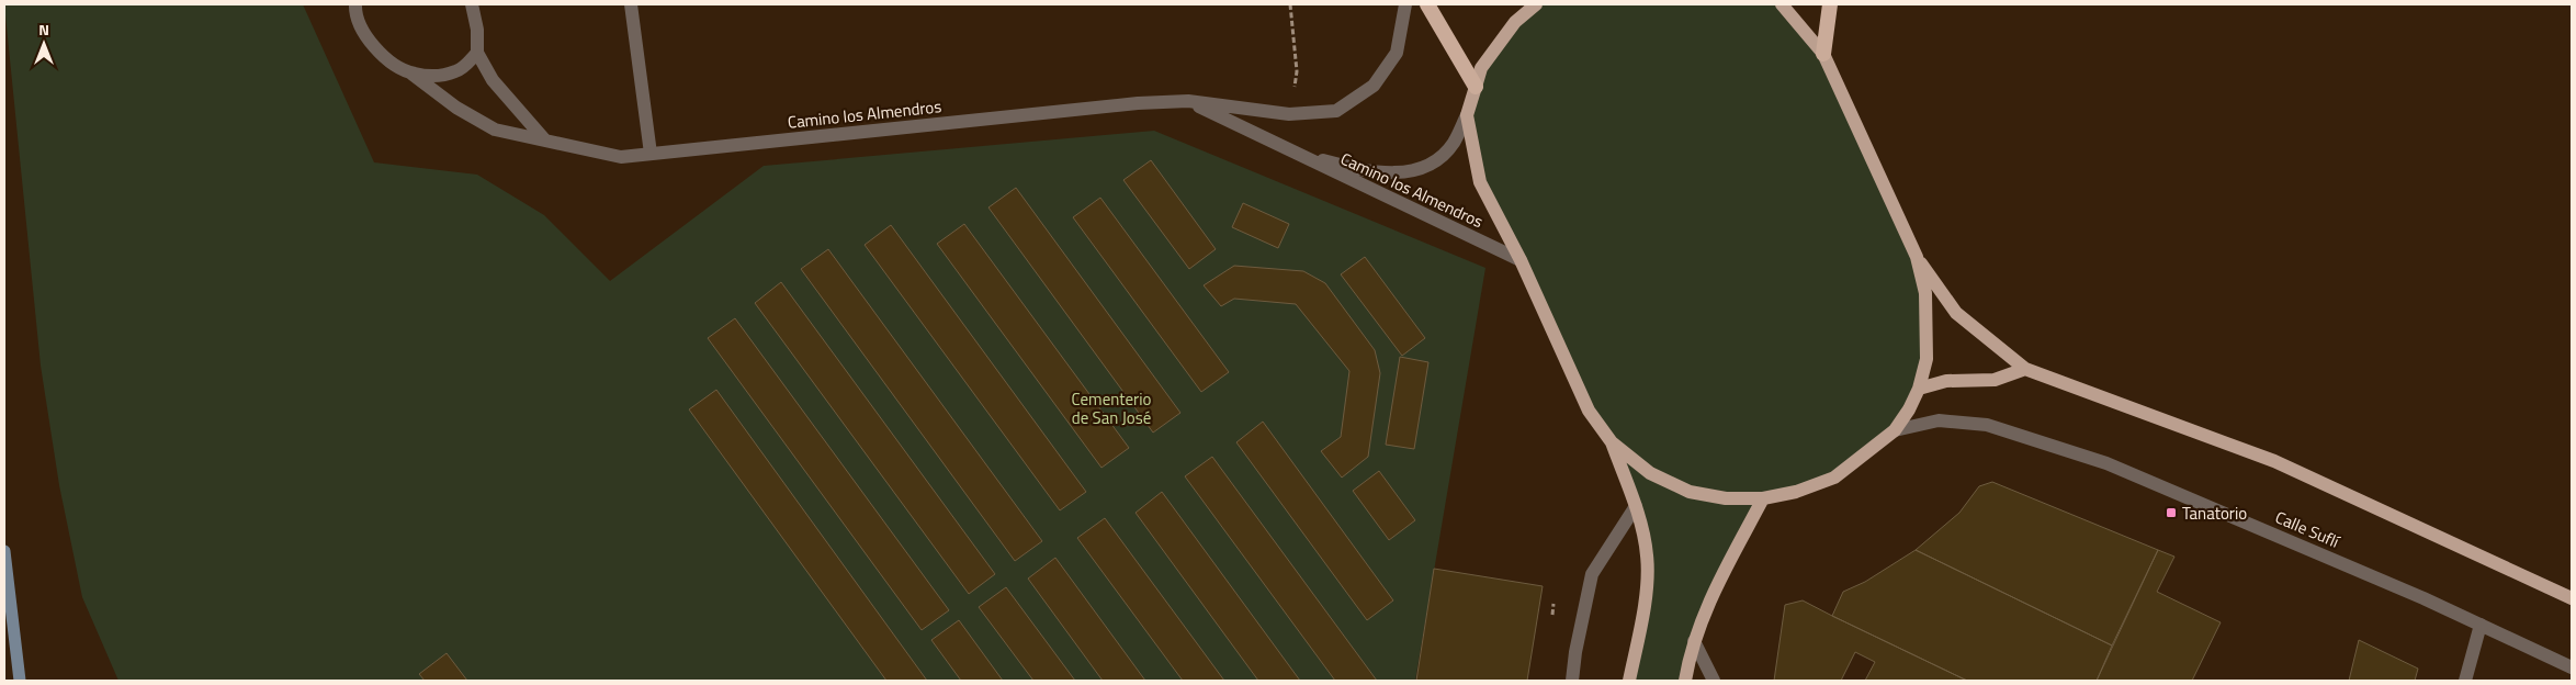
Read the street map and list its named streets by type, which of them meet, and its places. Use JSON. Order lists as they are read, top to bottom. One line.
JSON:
{"streets":{"street":["Camino los Almendros","Calle Suflí"]},"parks":["Cementerio de San José"],"places":{"transit":["Tanatorio"]},"north":"top"}
